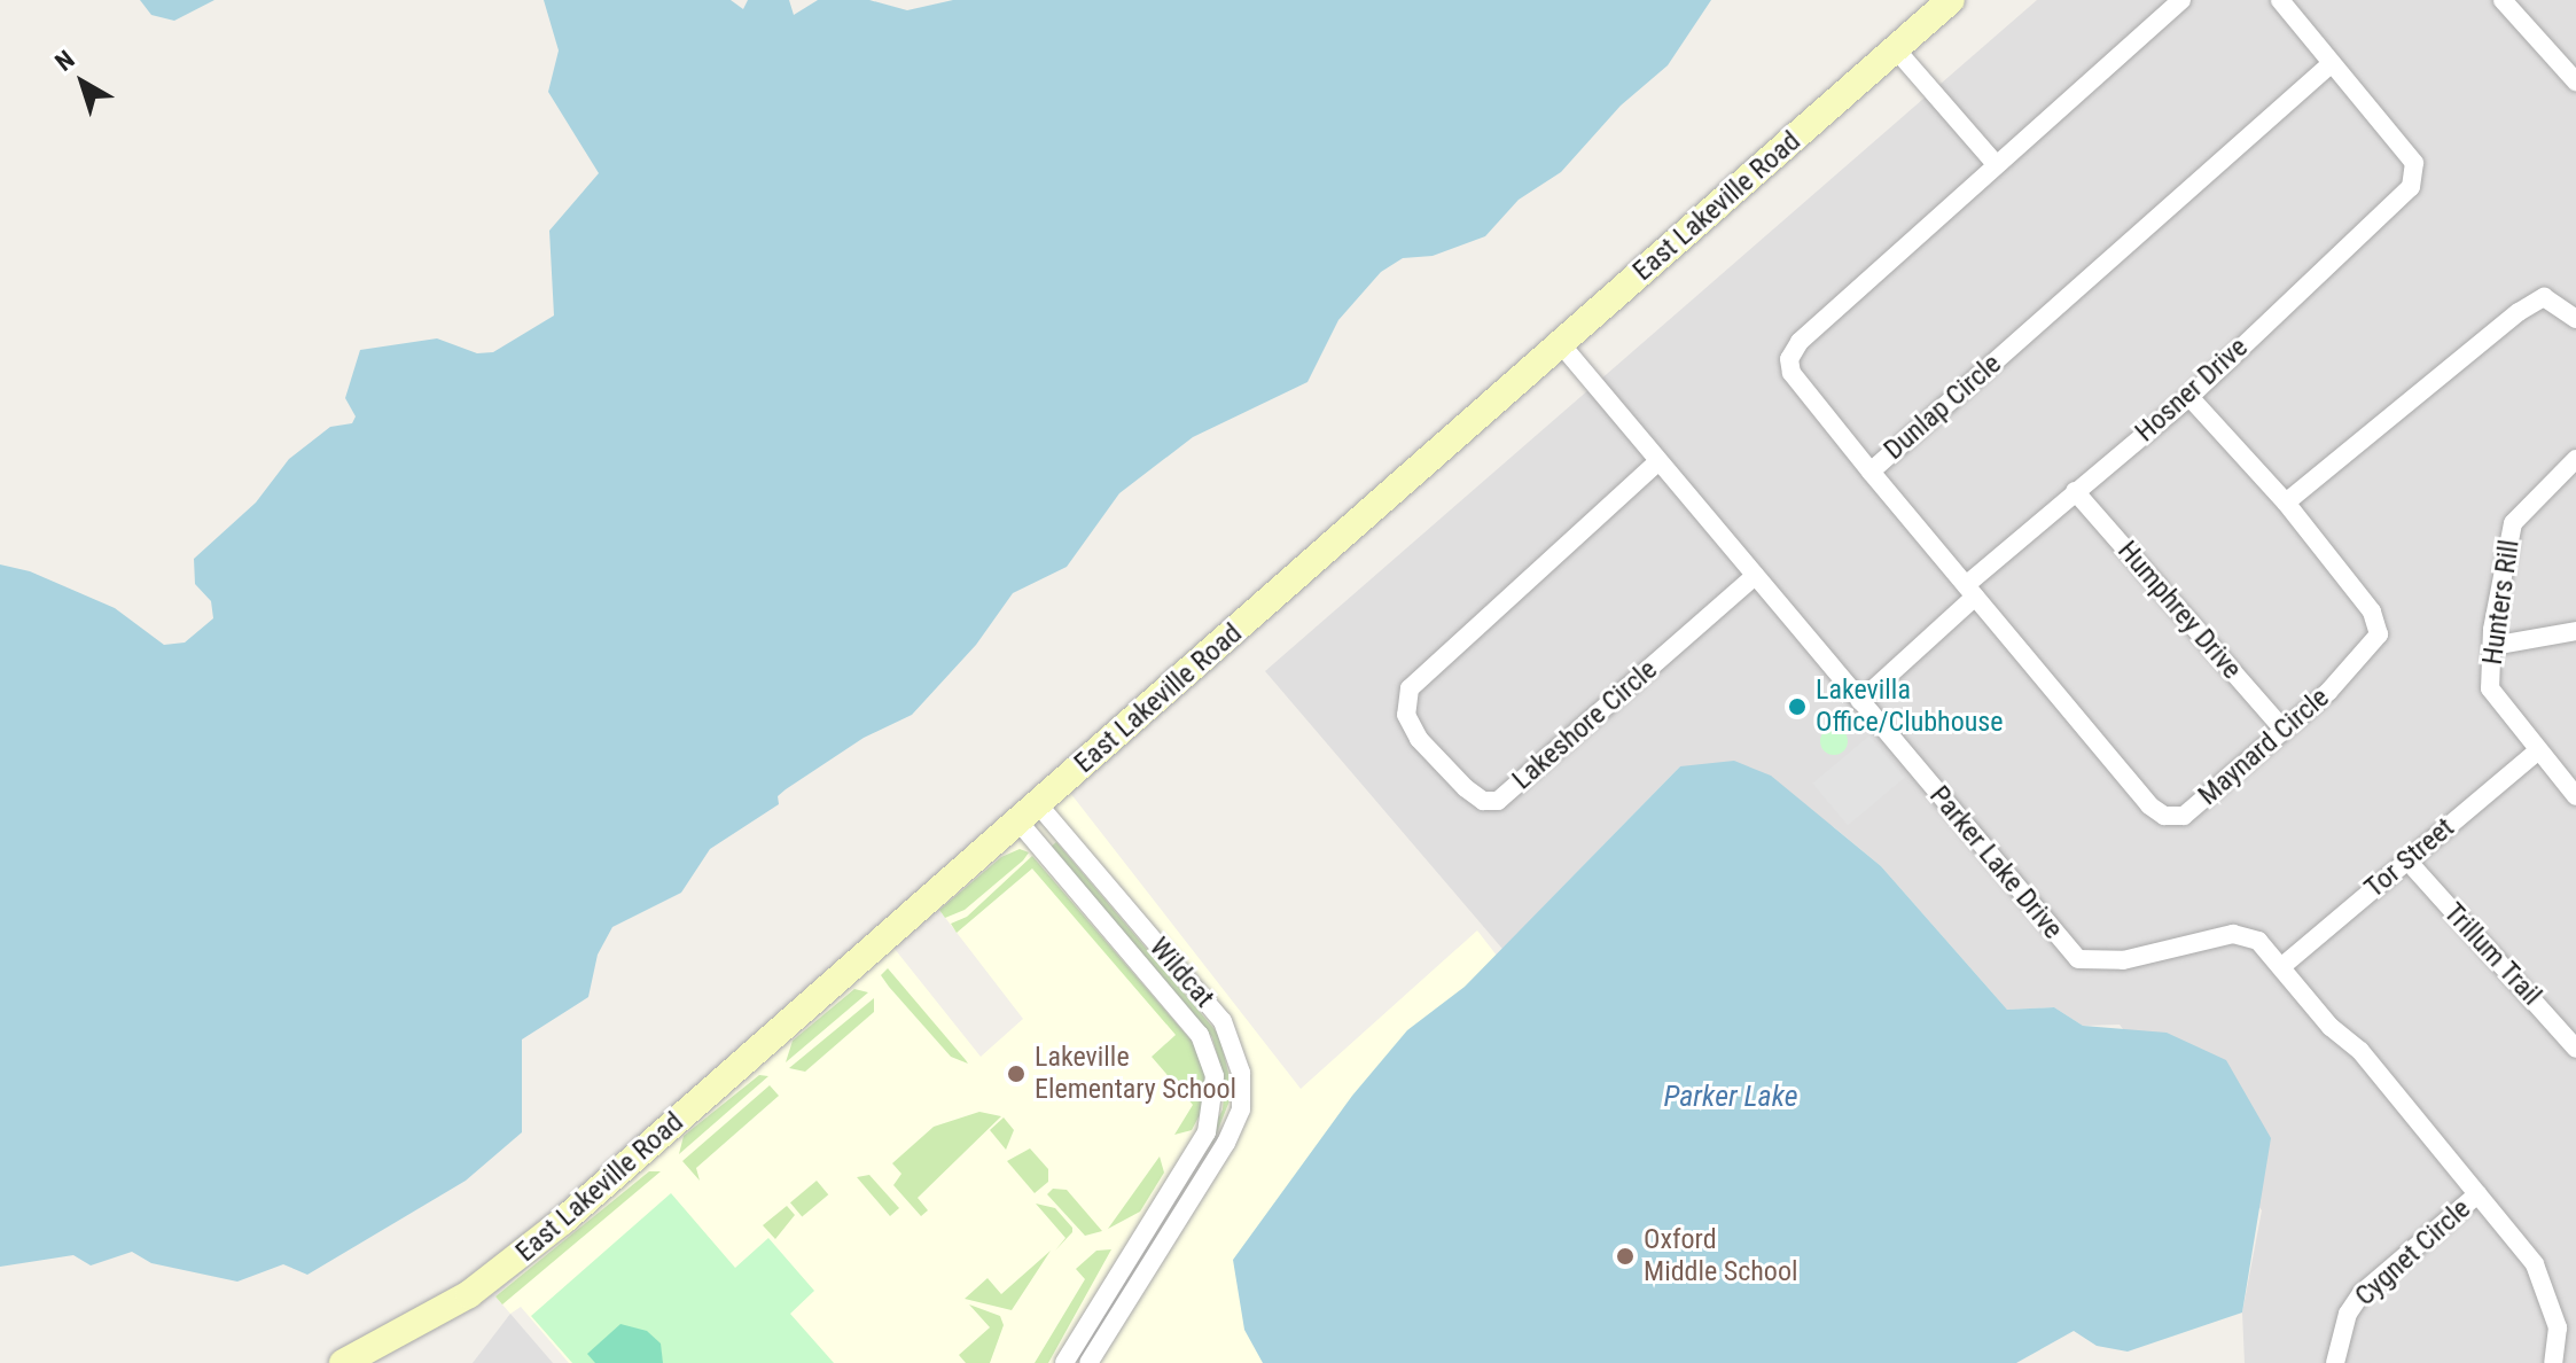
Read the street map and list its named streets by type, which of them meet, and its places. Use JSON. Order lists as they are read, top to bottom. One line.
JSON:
{"streets":{"main road":["East Lakeville Road"],"street":["Hosner Drive","Dunlap Circle","Hunters Rill","Humphrey Drive","Lakeshore Circle","Maynard Circle","Tor Street","Parker Lake Drive","Trillum Trail","Wildcat","Cygnet Circle"]},"crossings":[["East Lakeville Road","Parker Lake Drive"],["East Lakeville Road","Wildcat"],["Hosner Drive","Dunlap Circle"],["Hosner Drive","Humphrey Drive"],["Hosner Drive","Maynard Circle"],["Hosner Drive","Parker Lake Drive"],["Dunlap Circle","Maynard Circle"],["Hunters Rill","Tor Street"],["Humphrey Drive","Maynard Circle"],["Lakeshore Circle","Parker Lake Drive"],["Tor Street","Parker Lake Drive"],["Tor Street","Trillum Trail"],["Parker Lake Drive","Cygnet Circle"]],"water":["Parker Lake"],"places":["Lakevilla Office/Clubhouse","Lakeville Elementary School","Oxford Middle School"],"north":"top left"}
